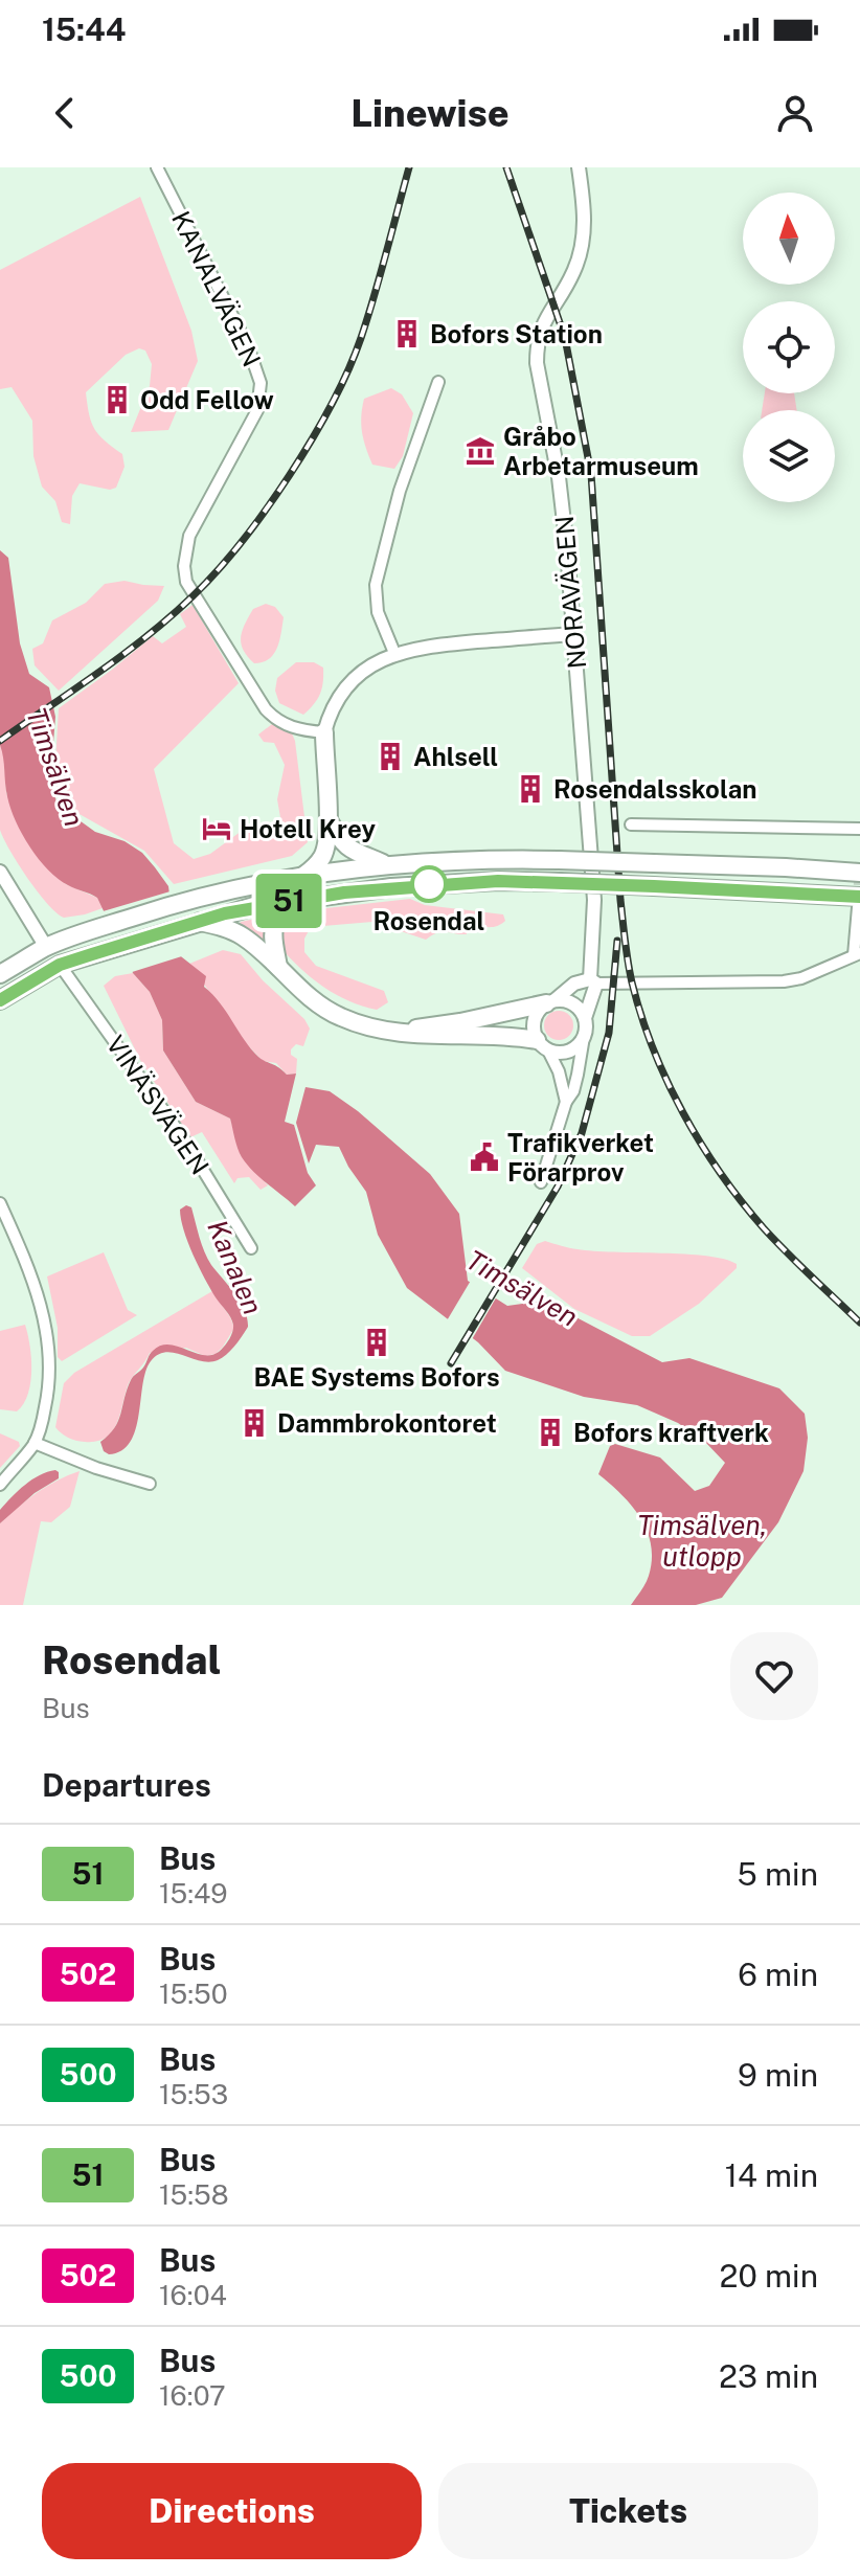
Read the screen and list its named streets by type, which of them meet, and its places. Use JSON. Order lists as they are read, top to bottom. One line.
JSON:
{"streets":{"street":["KANALVÄGEN","NORAVÄGEN","VINÄSVÄGEN"]},"water":["Timsälven","Kanalen","Timsälven, utlopp"],"places":{"building":["Bofors Station","Odd Fellow","Ahlsell","Rosendalsskolan","BAE Systems Bofors","Dammbrokontoret","Bofors kraftverk"],"museum":["Gråbo Arbetarmuseum"],"hotel":["Hotell Krey"],"other":["Rosendal"],"public building":["Trafikverket Förarprov"]},"lines":["bus line 51"],"north":"top","page":{"status":"15:44","header":"Linewise","on_map":"51","heading":[["Rosendal","Bus"],"Departures"],"list":[{"mark":"51","name":"Bus","note":"15:49","value":"5 min"},{"mark":"502","name":"Bus","note":"15:50","value":"6 min"},{"mark":"500","name":"Bus","note":"15:53","value":"9 min"},{"mark":"51","name":"Bus","note":"15:58","value":"14 min"},{"mark":"502","name":"Bus","note":"16:04","value":"20 min"},{"mark":"500","name":"Bus","note":"16:07","value":"23 min"}],"buttons":["Directions","Tickets"]}}
